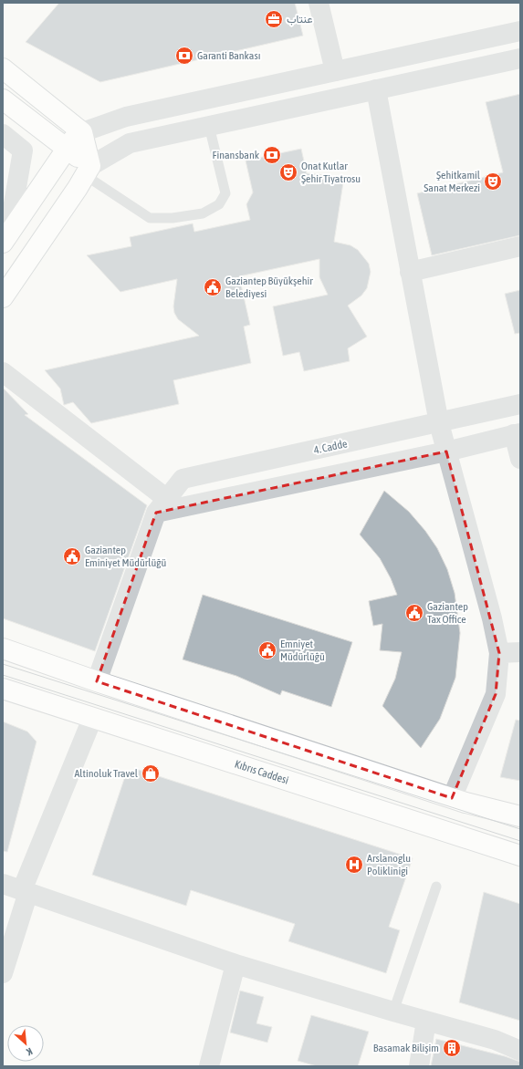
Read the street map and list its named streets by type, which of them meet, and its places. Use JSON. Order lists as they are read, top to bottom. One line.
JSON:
{"streets":{"main road":["Kıbrıs Caddesi"],"street":["4. Cadde"]},"places":{"office":["عنتاب"],"bank":["Garanti Bankası","Finansbank"],"theatre":["Onat Kutlar Şehir Tiyatrosu","Şehitkamil Sanat Merkezi"],"public building":["Gaziantep Büyükşehir Belediyesi","Gaziantep Eminiyet Müdürlüğü","Gaziantep Tax Office","Emniyet Müdürlüğü"],"shop":["Altinoluk Travel"],"hospital":["Arslanoglu Poliklinigi"],"building":["Basamak Bilişim"]},"north":"bottom right"}
